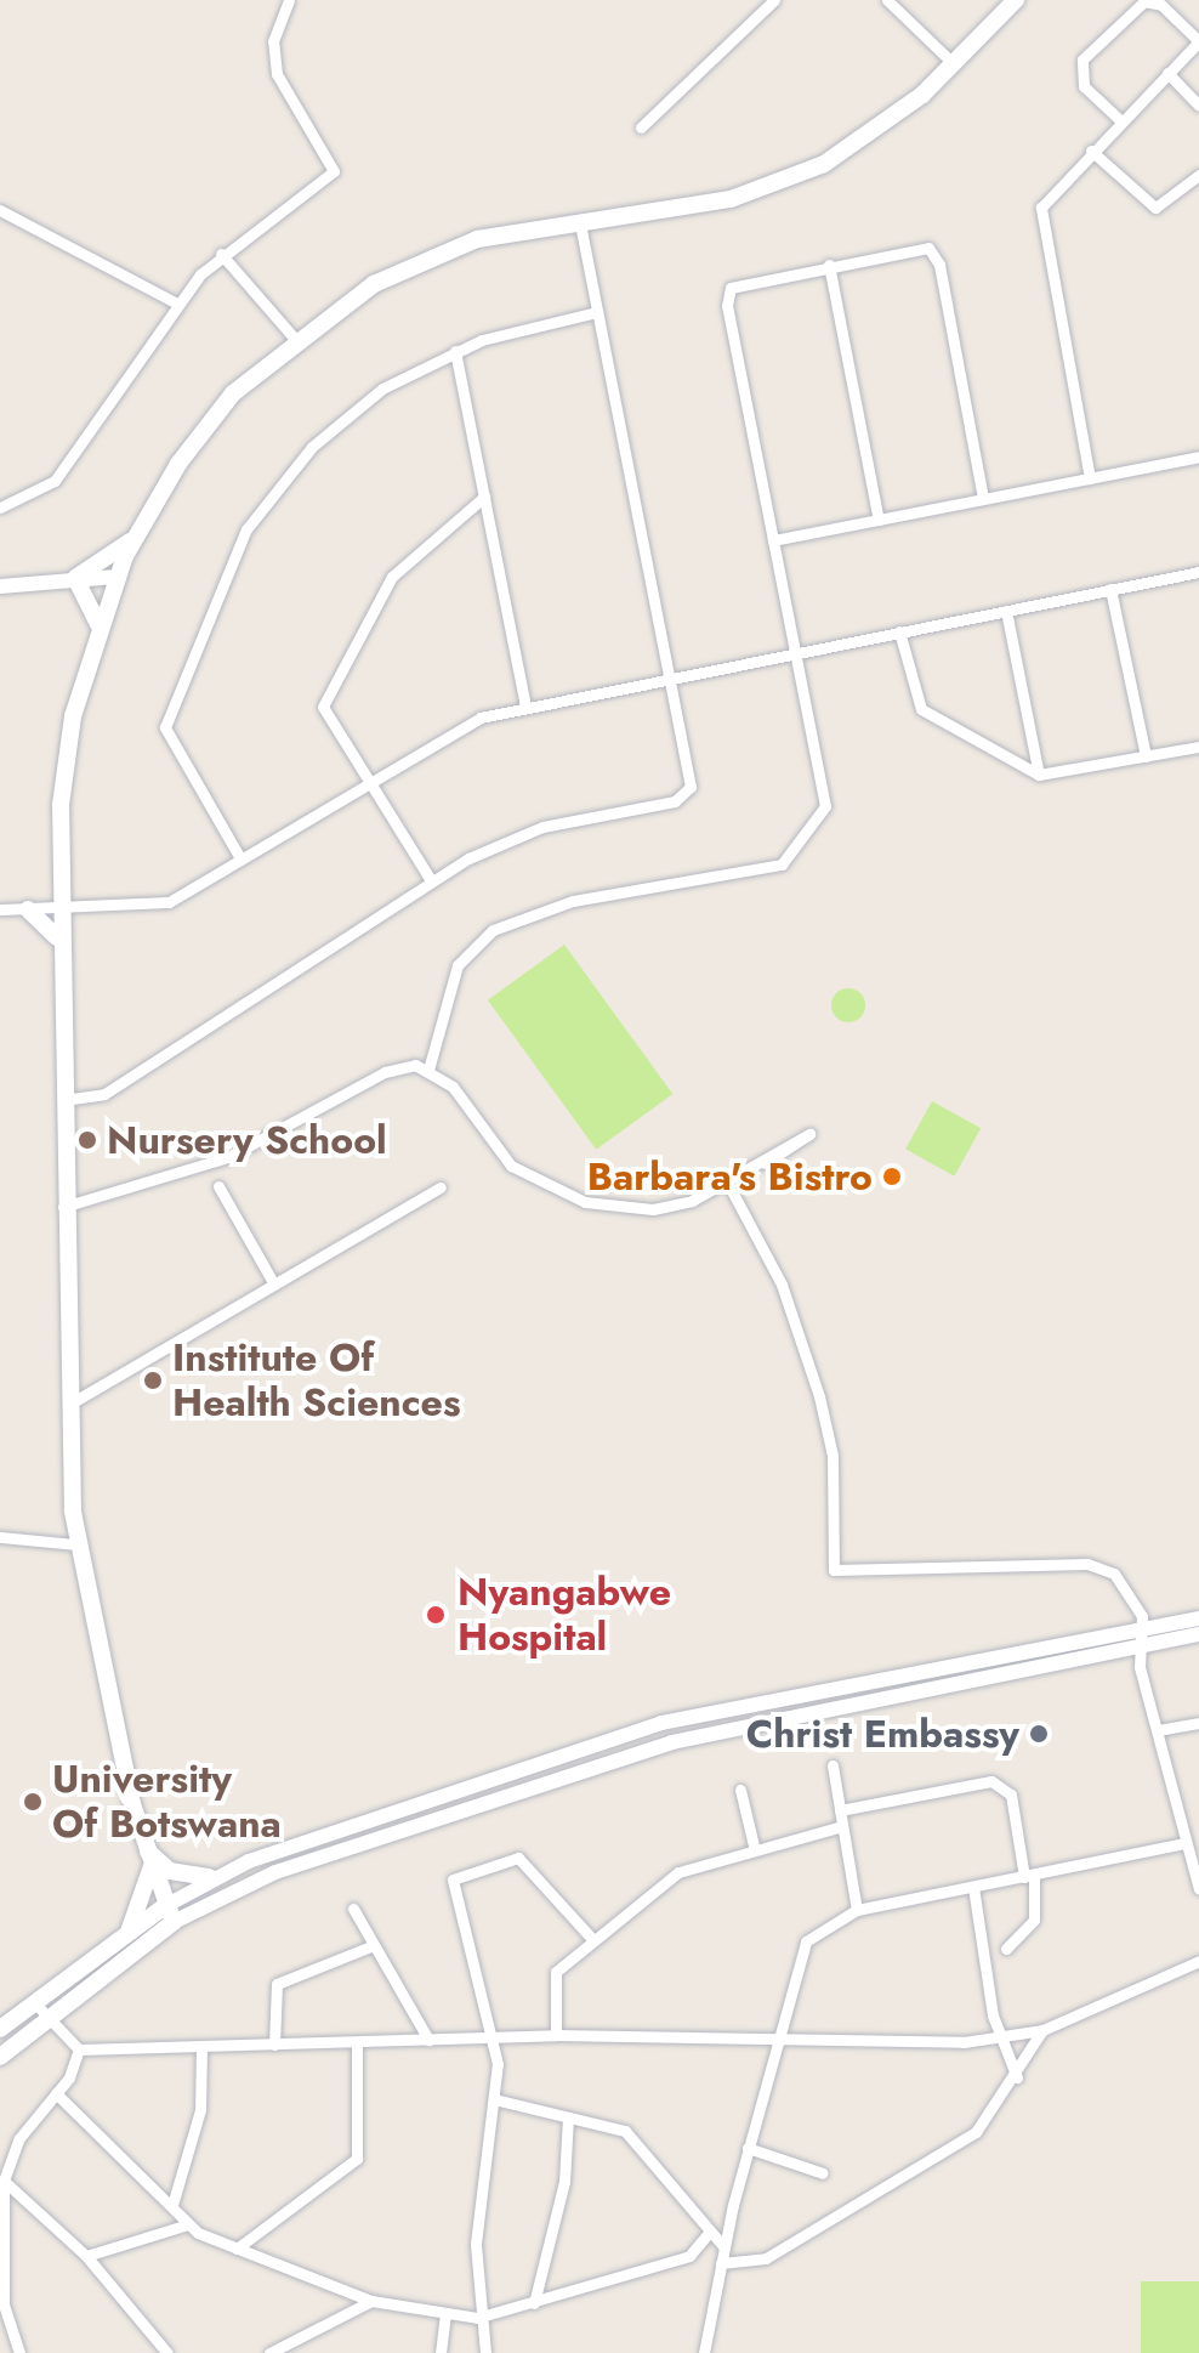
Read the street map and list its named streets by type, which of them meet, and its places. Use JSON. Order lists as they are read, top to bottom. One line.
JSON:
{"places":["Nursery School","Barbara's Bistro","Institute Of Health Sciences","Nyangabwe Hospital","Christ Embassy","University Of Botswana"]}
